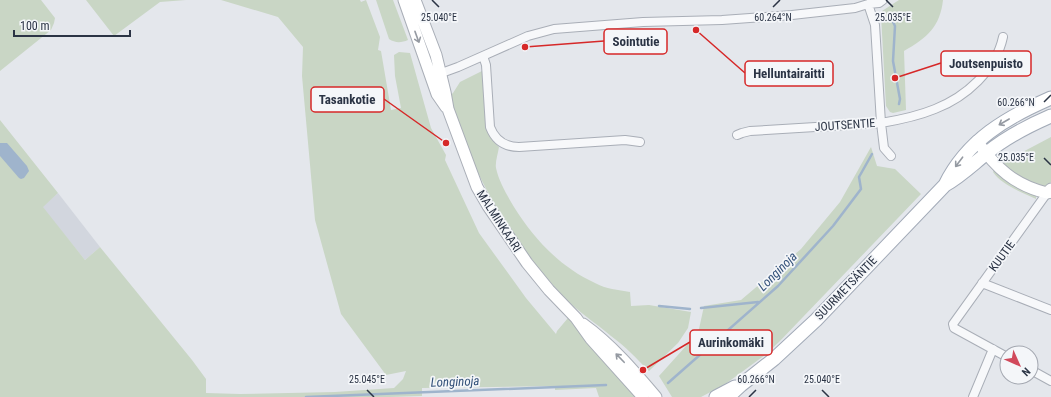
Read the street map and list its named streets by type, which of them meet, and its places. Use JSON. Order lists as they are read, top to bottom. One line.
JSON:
{"streets":{"main road":["MALMINKAARI","SUURMETSÄNTIE"],"street":["JOUTSENTIE","KUUTIE"]},"water":["Longinoja"],"places":["Helluntairaitti","Sointutie","Joutsenpuisto","Tasankotie","Aurinkomäki"],"scale_bar":"100 m","north":"bottom right","coordinates":["25.040°E","60.264°N","25.035°E","60.266°N","25.045°E"]}
